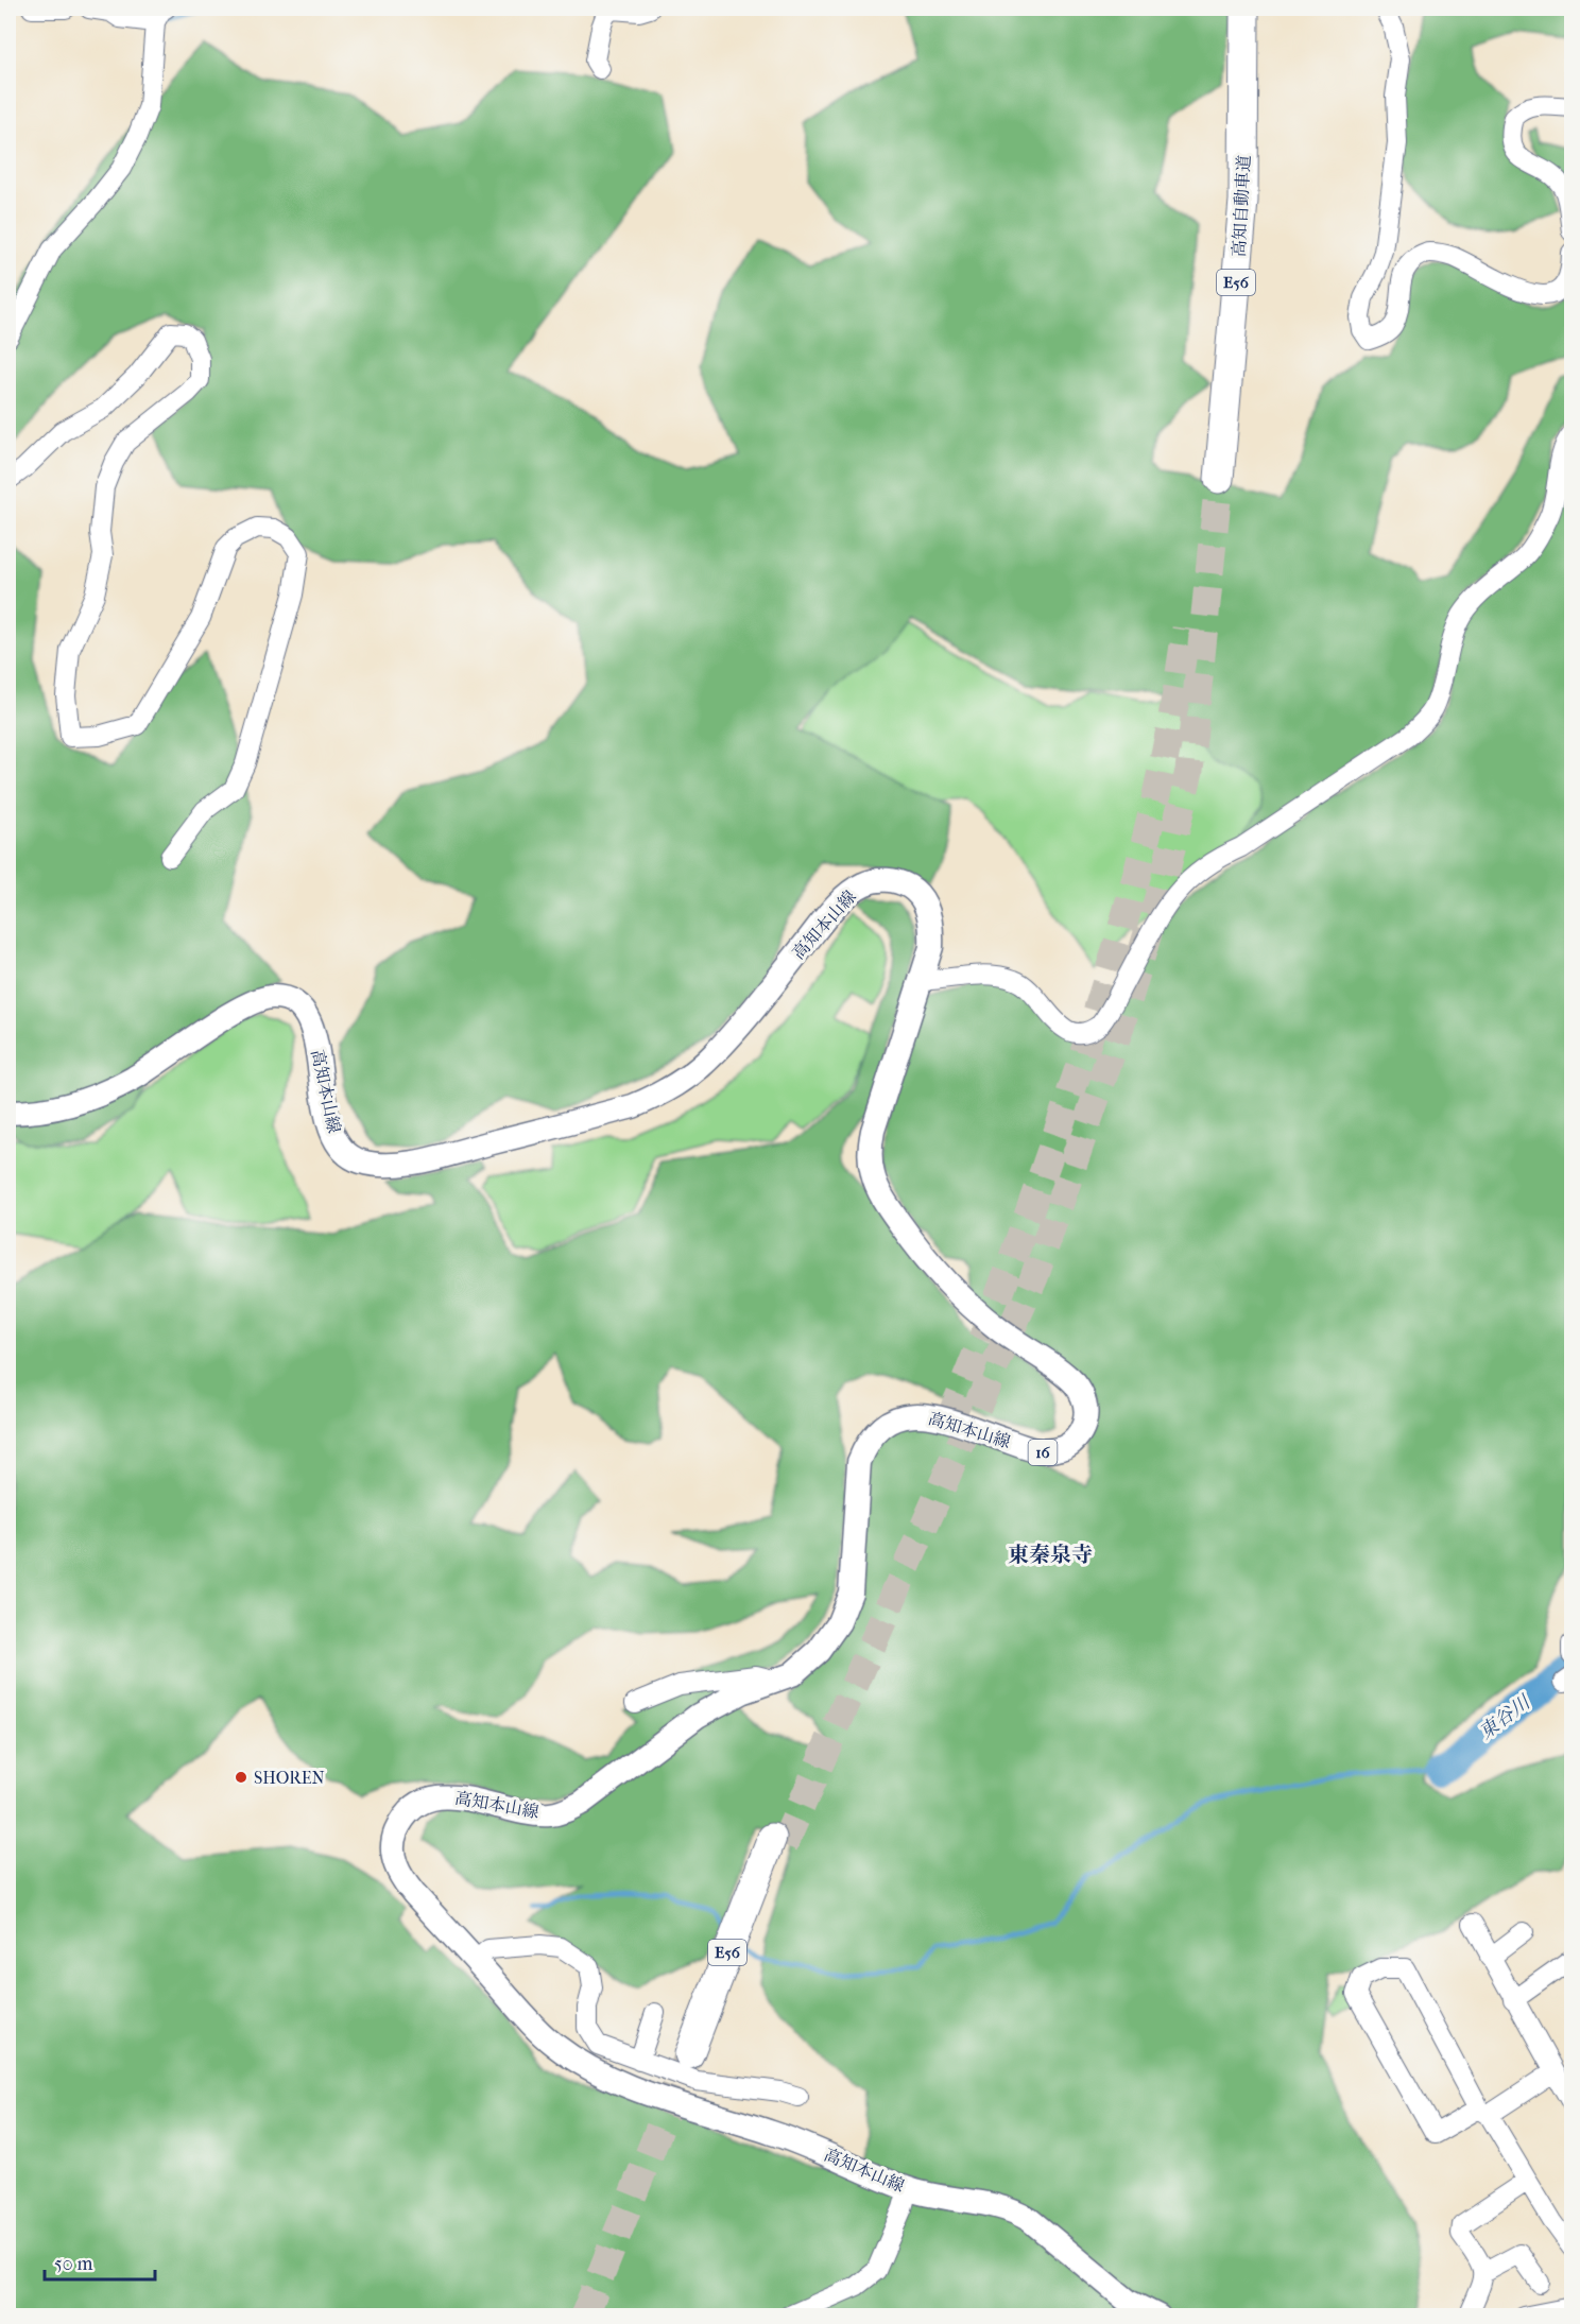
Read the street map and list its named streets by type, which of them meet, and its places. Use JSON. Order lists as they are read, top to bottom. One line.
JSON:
{"streets":{"highway":["高知自動車道","E56"],"main road":["高知本山線","16"]},"districts":["東秦泉寺"],"water":["東谷川"],"places":["SHOREN"],"scale_bar":"50 m"}
